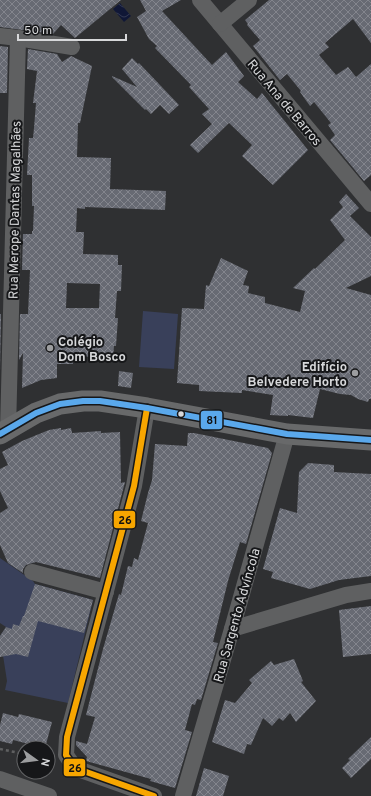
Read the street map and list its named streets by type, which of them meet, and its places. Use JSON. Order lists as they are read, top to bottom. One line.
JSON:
{"streets":{"street":["Rua Ana de Barros","Rua Merope Dantas Magalhães","Rua Sargento Advíncola"]},"places":["Colégio Dom Bosco","Edifício Belvedere Horto"],"lines":["transit line 81","transit line 26"],"scale_bar":"50 m","north":"right"}
